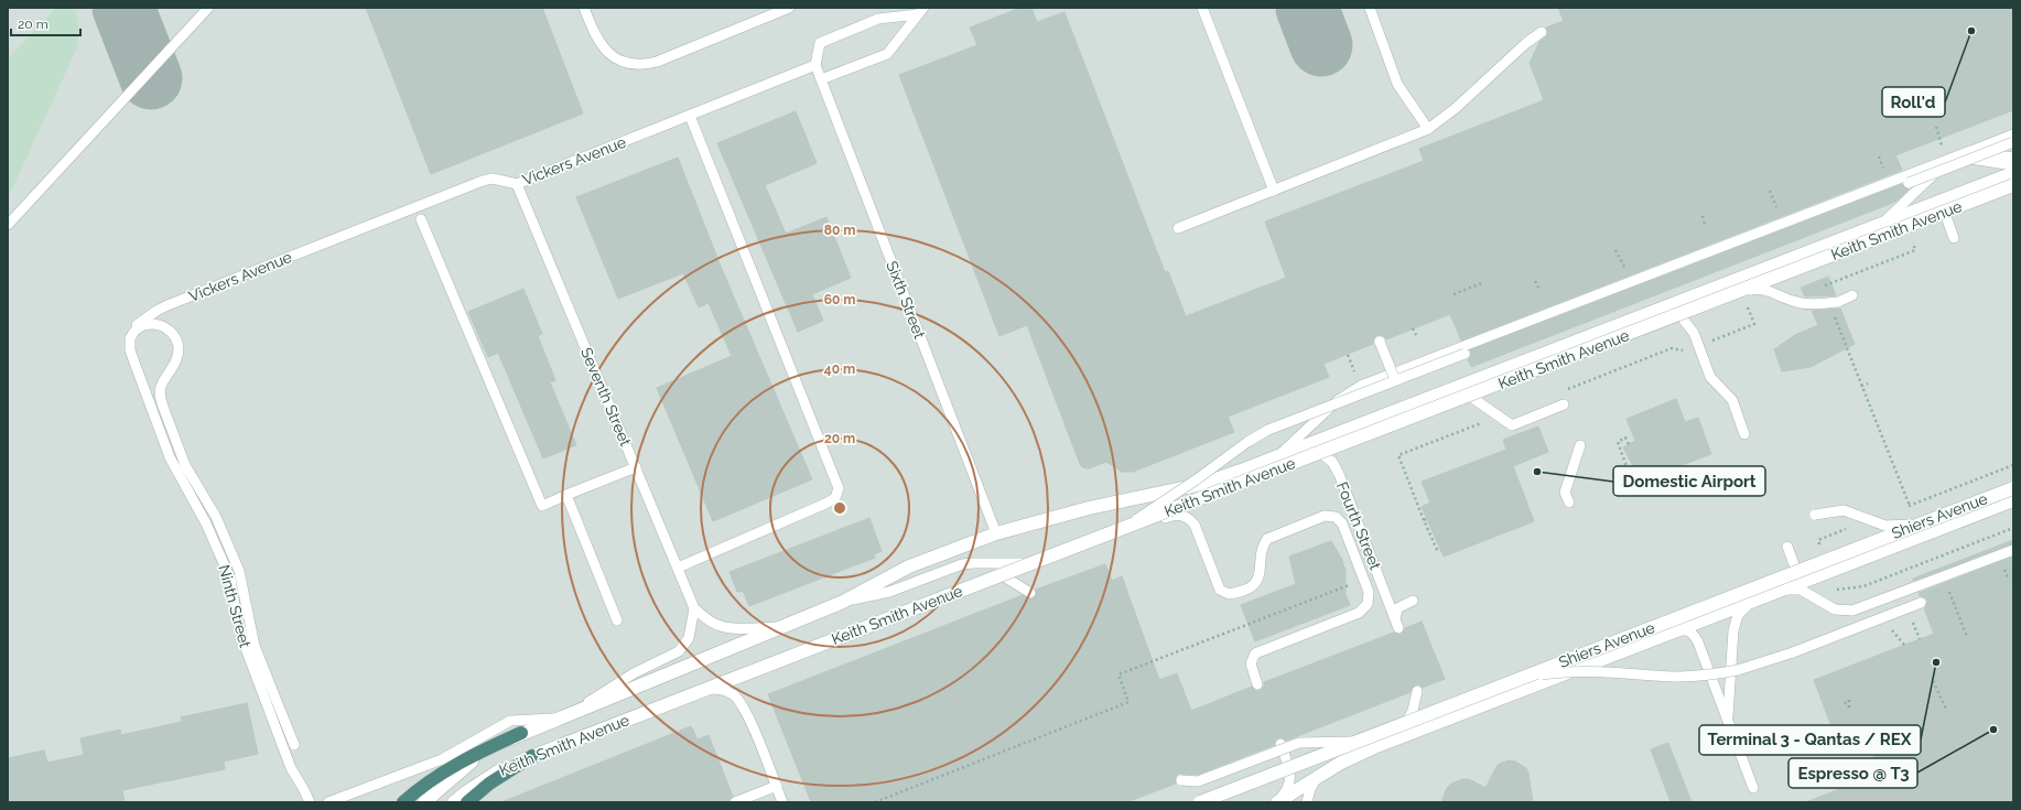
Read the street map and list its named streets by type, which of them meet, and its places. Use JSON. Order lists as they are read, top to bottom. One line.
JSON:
{"streets":{"street":["Keith Smith Avenue","Shiers Avenue"],"lane":["Vickers Avenue","Sixth Street","Seventh Street","Fourth Street","Ninth Street"]},"crossings":[["Vickers Avenue","Sixth Street"],["Vickers Avenue","Seventh Street"],["Vickers Avenue","Ninth Street"],["Keith Smith Avenue","Sixth Street"],["Keith Smith Avenue","Fourth Street"]],"places":["Roll'd","Domestic Airport","Terminal 3 - Qantas / REX","Espresso @ T3"],"scale_bar":"20 m","rings":["80 m","60 m","40 m","20 m"]}
